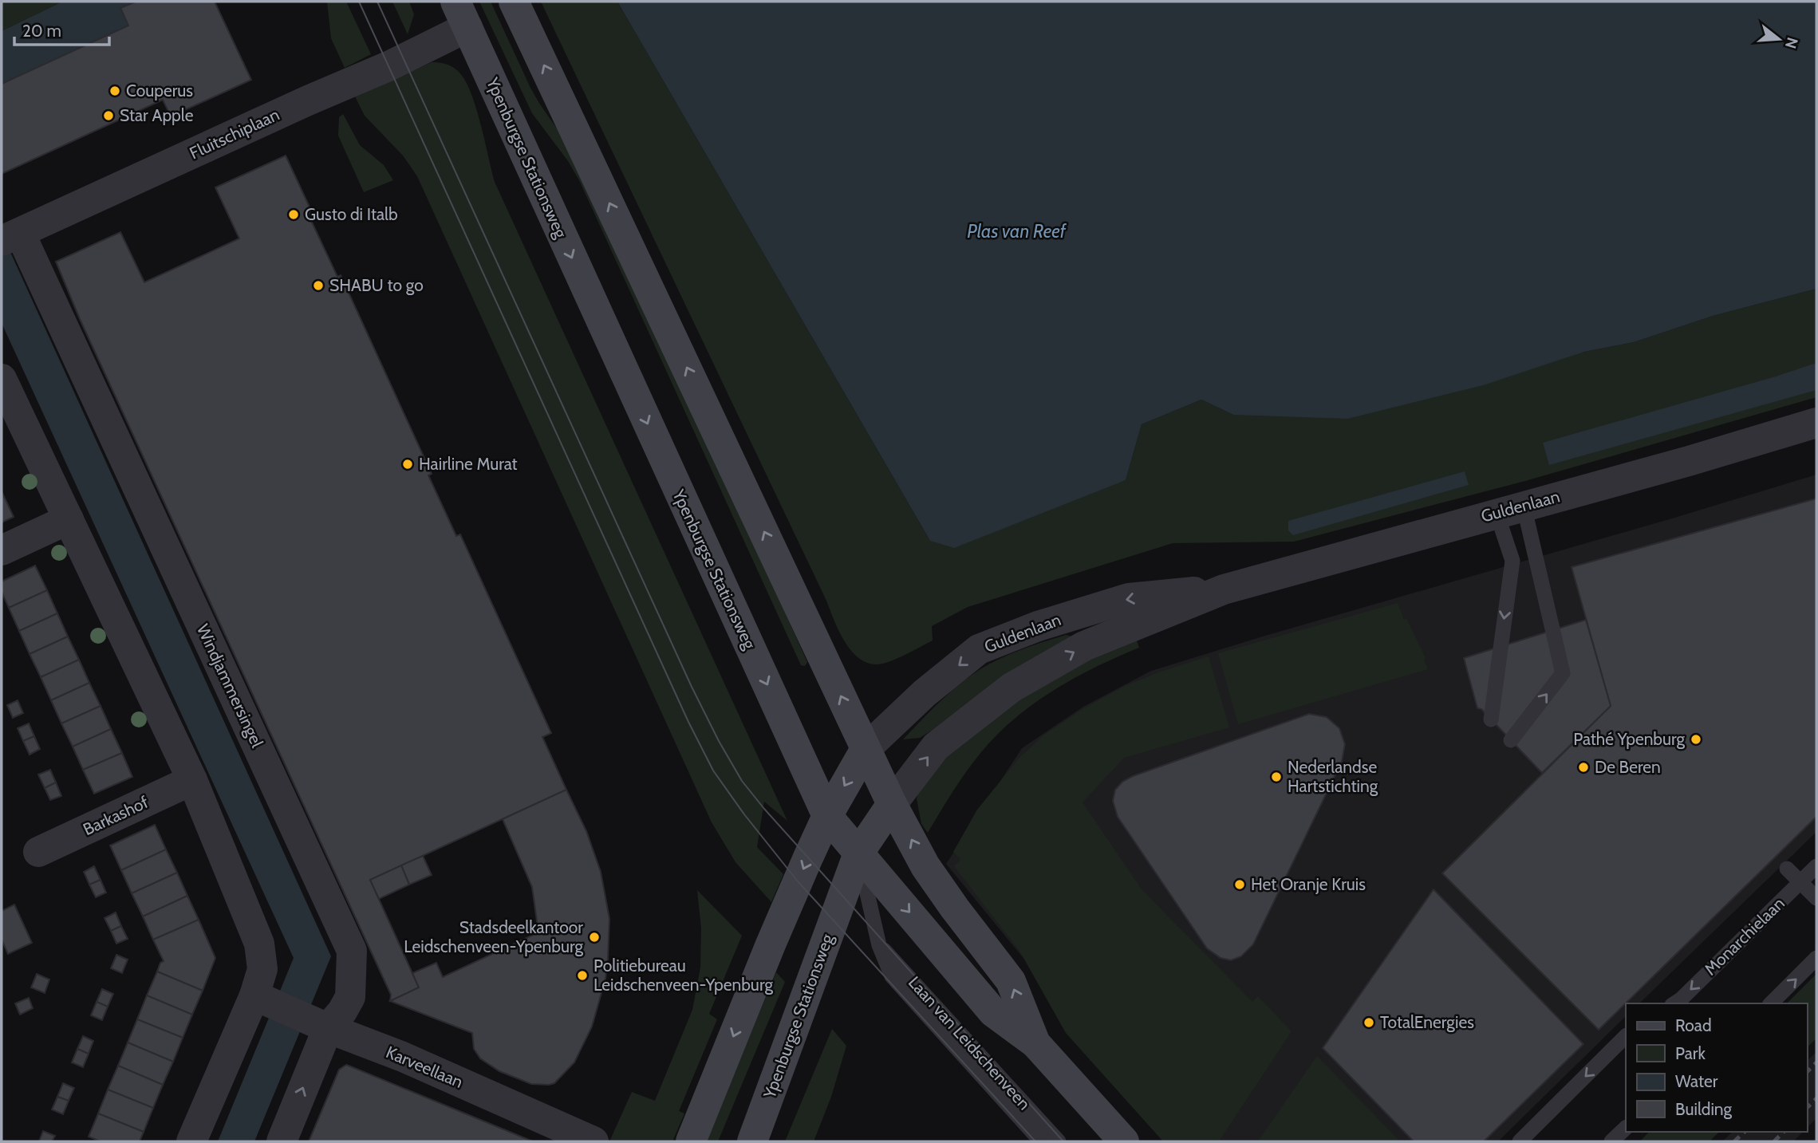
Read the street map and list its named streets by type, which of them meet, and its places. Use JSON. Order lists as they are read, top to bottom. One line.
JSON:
{"streets":{"main road":["Ypenburgse Stationsweg","Guldenlaan","Laan van Leidschenveen"],"street":["Fluitschiplaan","Windjammersingel","Barkashof","Karveellaan"],"lane":["Monarchielaan"]},"crossings":[["Fluitschiplaan","Ypenburgse Stationsweg"],["Fluitschiplaan","Windjammersingel"],["Ypenburgse Stationsweg","Guldenlaan"],["Ypenburgse Stationsweg","Laan van Leidschenveen"],["Guldenlaan","Laan van Leidschenveen"],["Windjammersingel","Karveellaan"]],"water":["Plas van Reef"],"places":["Couperus","Star Apple","Gusto di Italb","SHABU to go","Hairline Murat","Pathé Ypenburg","De Beren","Nederlandse Hartstichting","Het Oranje Kruis","Stadsdeelkantoor Leidschenveen-Ypenburg","Politiebureau Leidschenveen-Ypenburg","TotalEnergies"],"legend":["Road","Park","Water","Building"],"scale_bar":"20 m","north":"right"}
